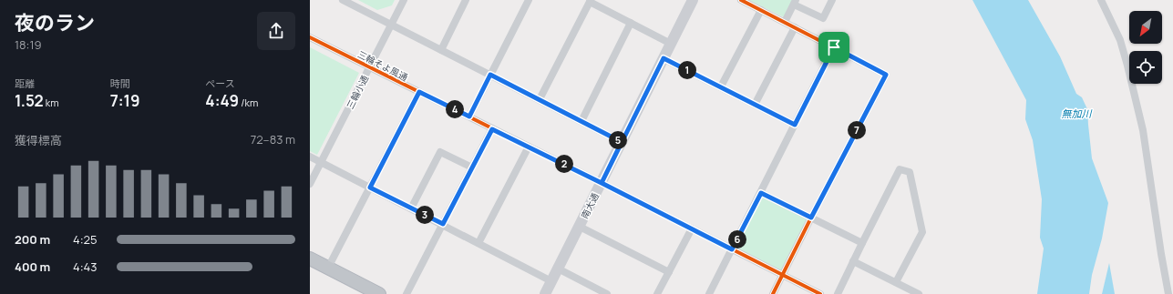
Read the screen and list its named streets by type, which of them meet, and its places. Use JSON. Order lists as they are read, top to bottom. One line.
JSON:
{"streets":{"main road":["南大通"],"street":["三輪そよ風通","三輪小通"]},"crossings":[["三輪そよ風通","三輪小通"],["三輪そよ風通","南大通"]],"water":["無加川"],"north":"bottom left","page":{"heading":["夜のラン","18:19"],"pins":["1","4","7","5","2","3","6"],"stats":[["距離","1.52 km"],["時間","7:19"],["ペース","4:49 /km"]],"chart":["獲得標高","72–83 m"],"list":[{"name":"200 m","note":"4:25"},{"name":"400 m","note":"4:43"}]}}
